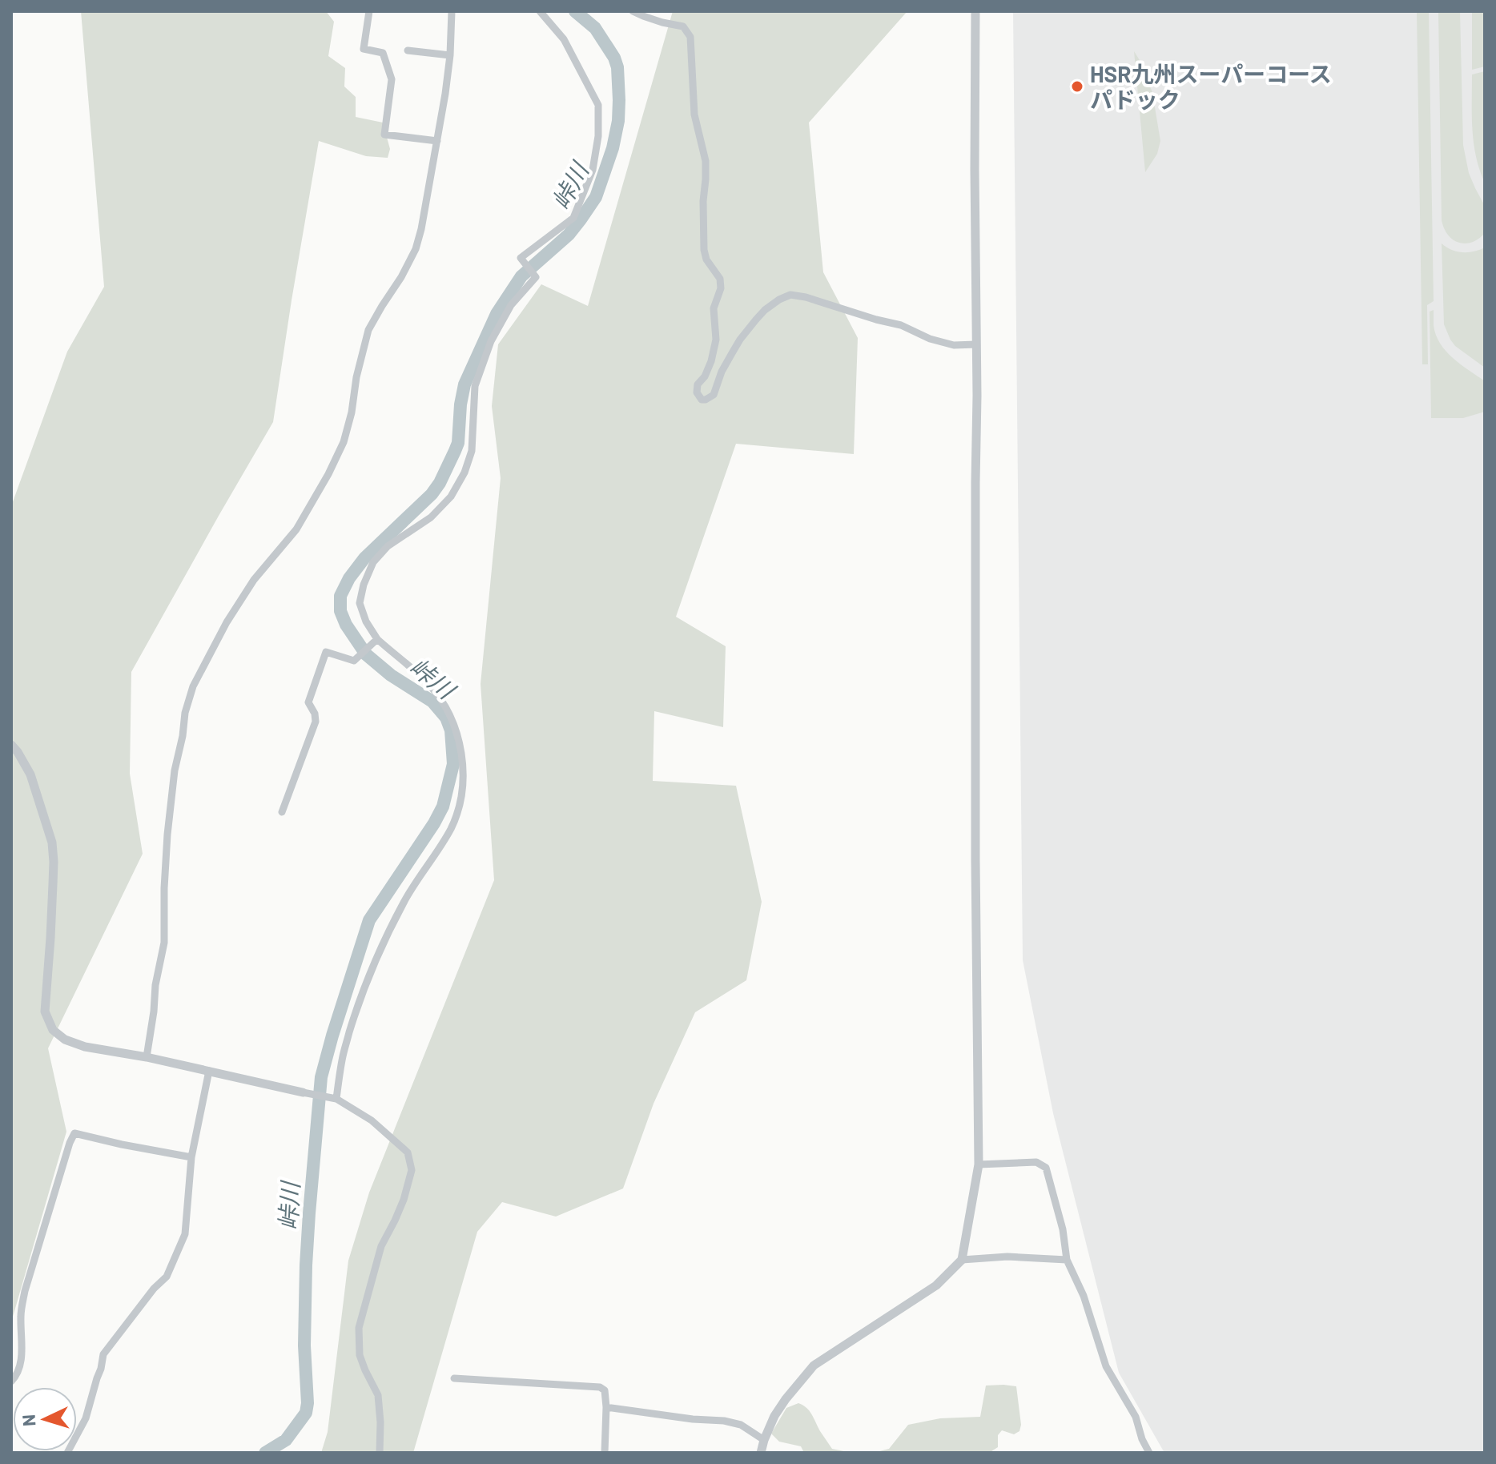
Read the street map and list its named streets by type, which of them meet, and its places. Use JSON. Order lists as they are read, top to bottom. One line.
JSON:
{"water":["峠川"],"places":["HSR九州スーパーコース パドック"],"north":"left"}
